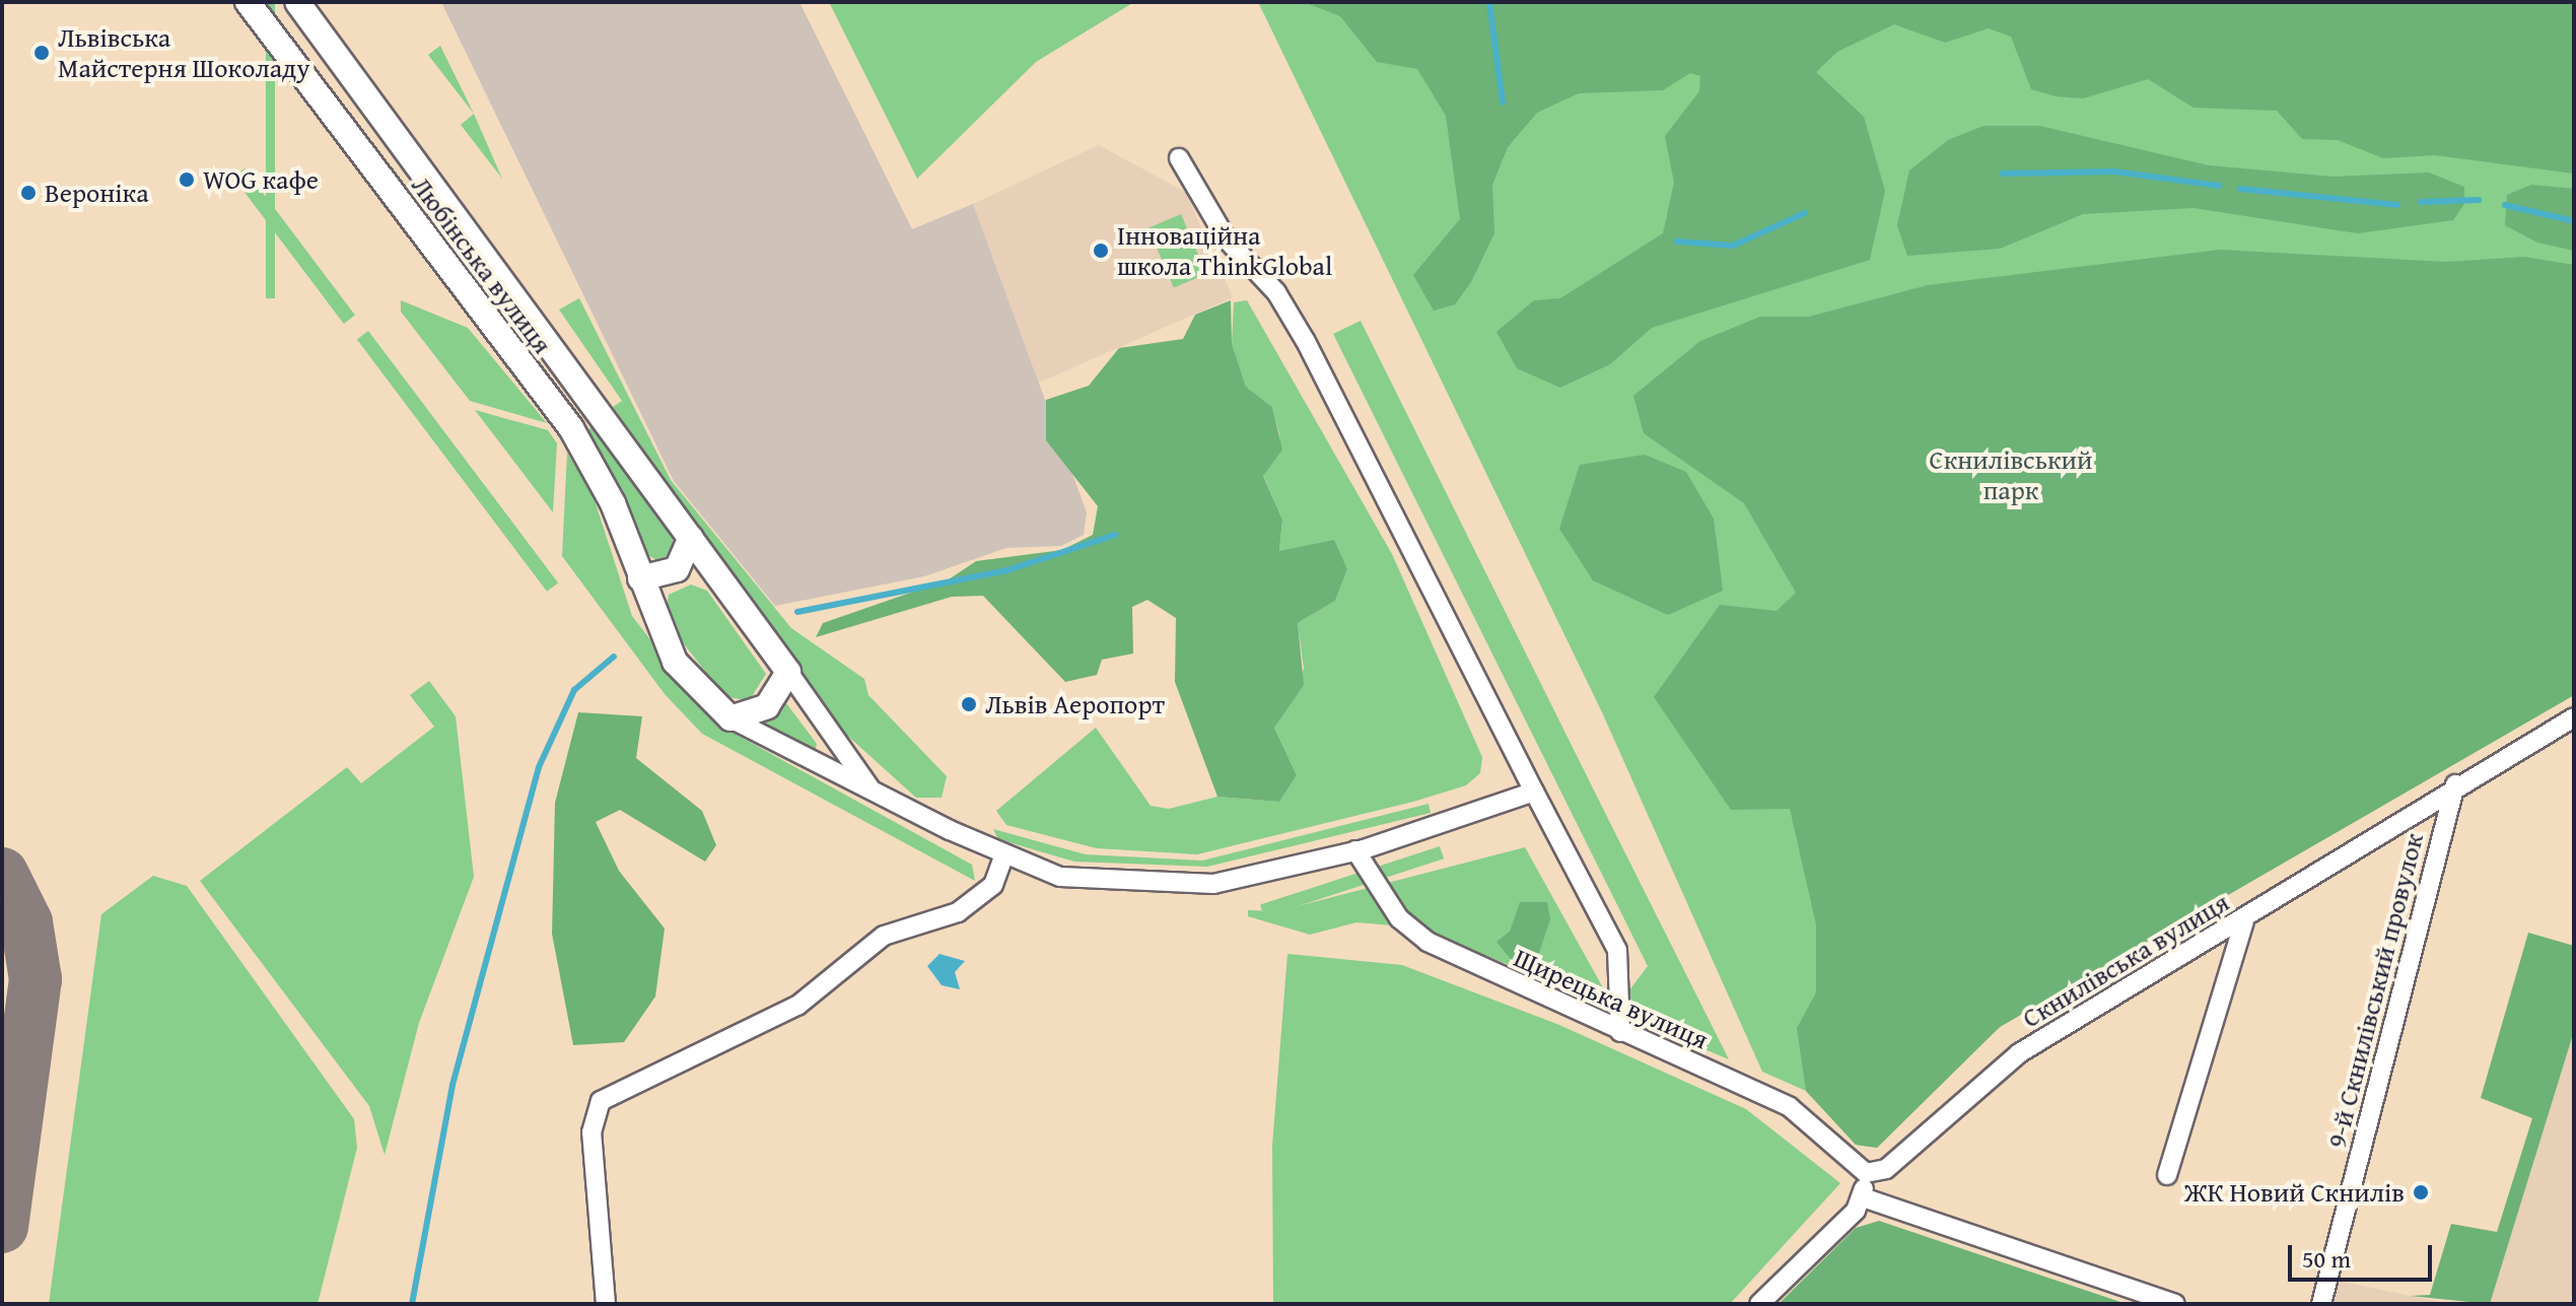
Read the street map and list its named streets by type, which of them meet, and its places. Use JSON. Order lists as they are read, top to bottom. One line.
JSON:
{"streets":{"street":["Любінська вулиця","Скнилівська вулиця","9-й Скнилівський провулок","Щирецька вулиця"]},"crossings":[["Скнилівська вулиця","9-й Скнилівський провулок"],["Скнилівська вулиця","Щирецька вулиця"]],"parks":["Скнилівський парк"],"places":["Львівська Майстерня Шоколаду","WOG кафе","Вероніка","Інноваційна школа ThinkGlobal","Львів Аеропорт","ЖК Новий Скнилів"],"scale_bar":"50 m"}
